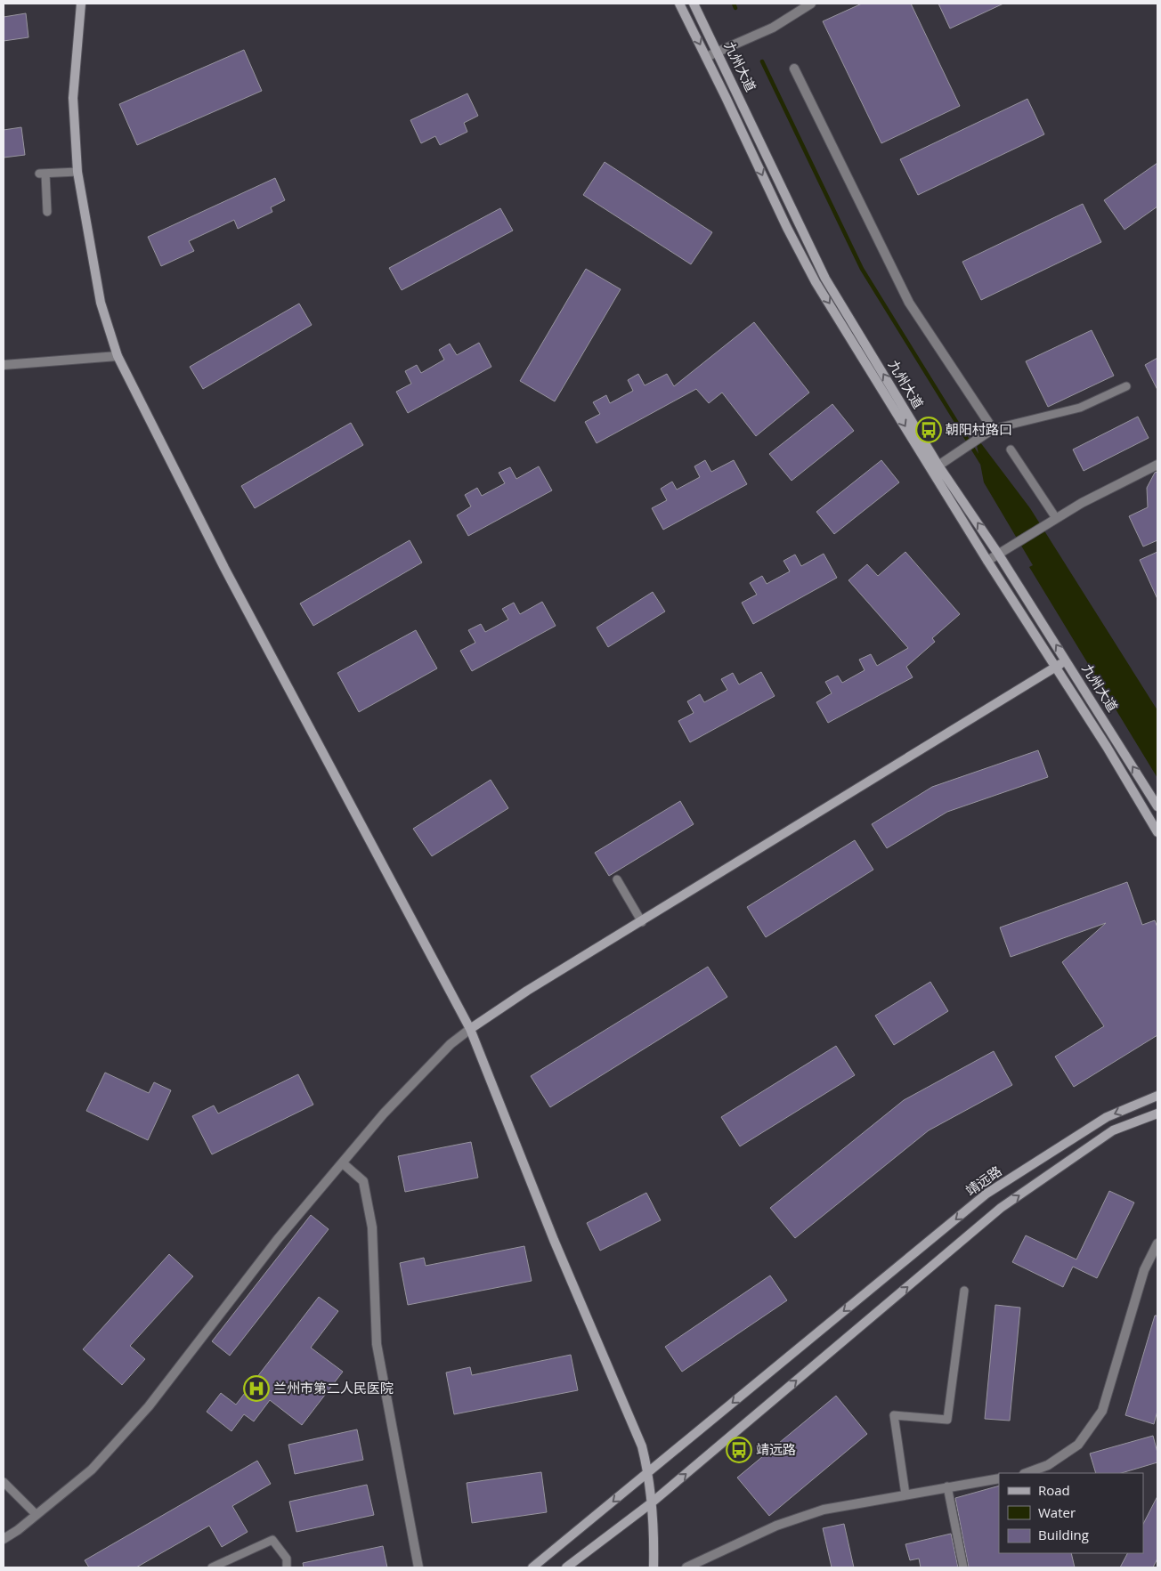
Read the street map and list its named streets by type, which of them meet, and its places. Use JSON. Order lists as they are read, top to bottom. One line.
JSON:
{"streets":{"main road":["九州大道","靖远路"]},"places":{"bus stop":["朝阳村路口","靖远路"],"hospital":["兰州市第二人民医院"]},"legend":["Road","Water","Building"]}
